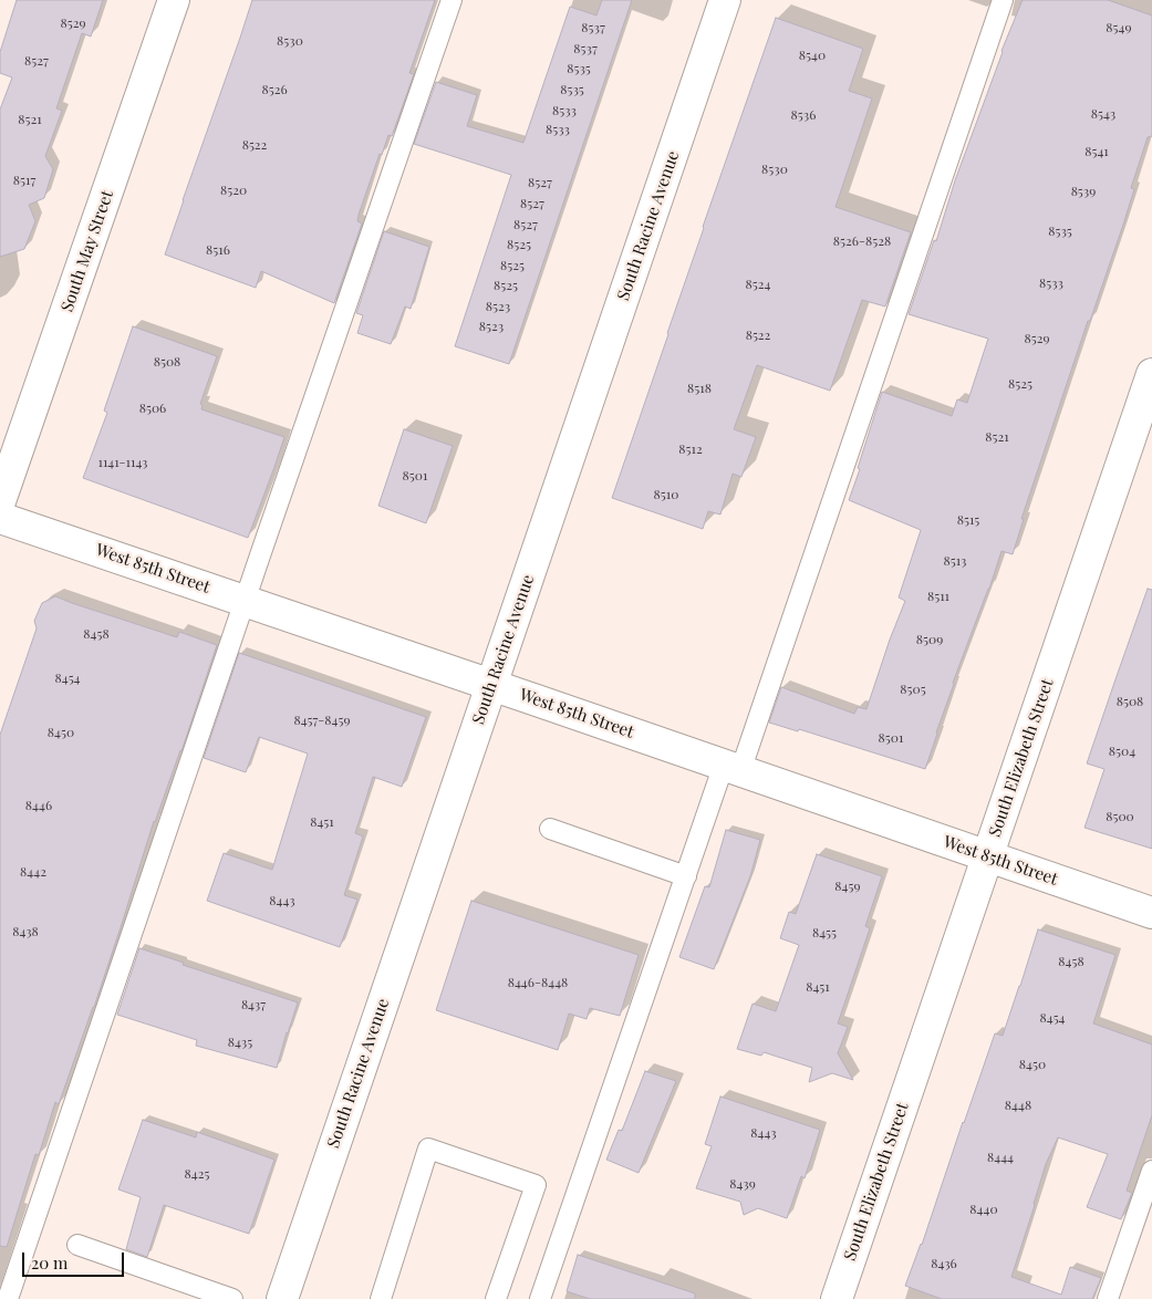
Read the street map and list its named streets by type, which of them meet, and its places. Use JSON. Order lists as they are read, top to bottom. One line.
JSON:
{"streets":{"street":["South Racine Avenue","South May Street","West 85th Street","South Elizabeth Street"]},"crossings":[["South Racine Avenue","West 85th Street"],["West 85th Street","South Elizabeth Street"]],"house_numbers":["8529","8537","8549","8530","8537","8540","8527","8535","8526","8535","8533","8543","8536","8521","8533","8522","8541","8530","8517","8527","8520","8539","8527","8527","8535","8526-8528","8525","8516","8525","8533","8524","8525","8523","8523","8522","8529","8508","8525","8518","8506","8521","8512","1141-1143","8501","8510","8515","8513","8511","8458","8509","8454","8505","8508","8457-8459","8450","8501","8504","8446","8500","8451","8442","8459","8443","8438","8455","8458","8446-8448","8451","8437","8454","8435","8450","8448","8443","8444","8425","8439","8440","8436"],"scale_bar":"20 m"}
